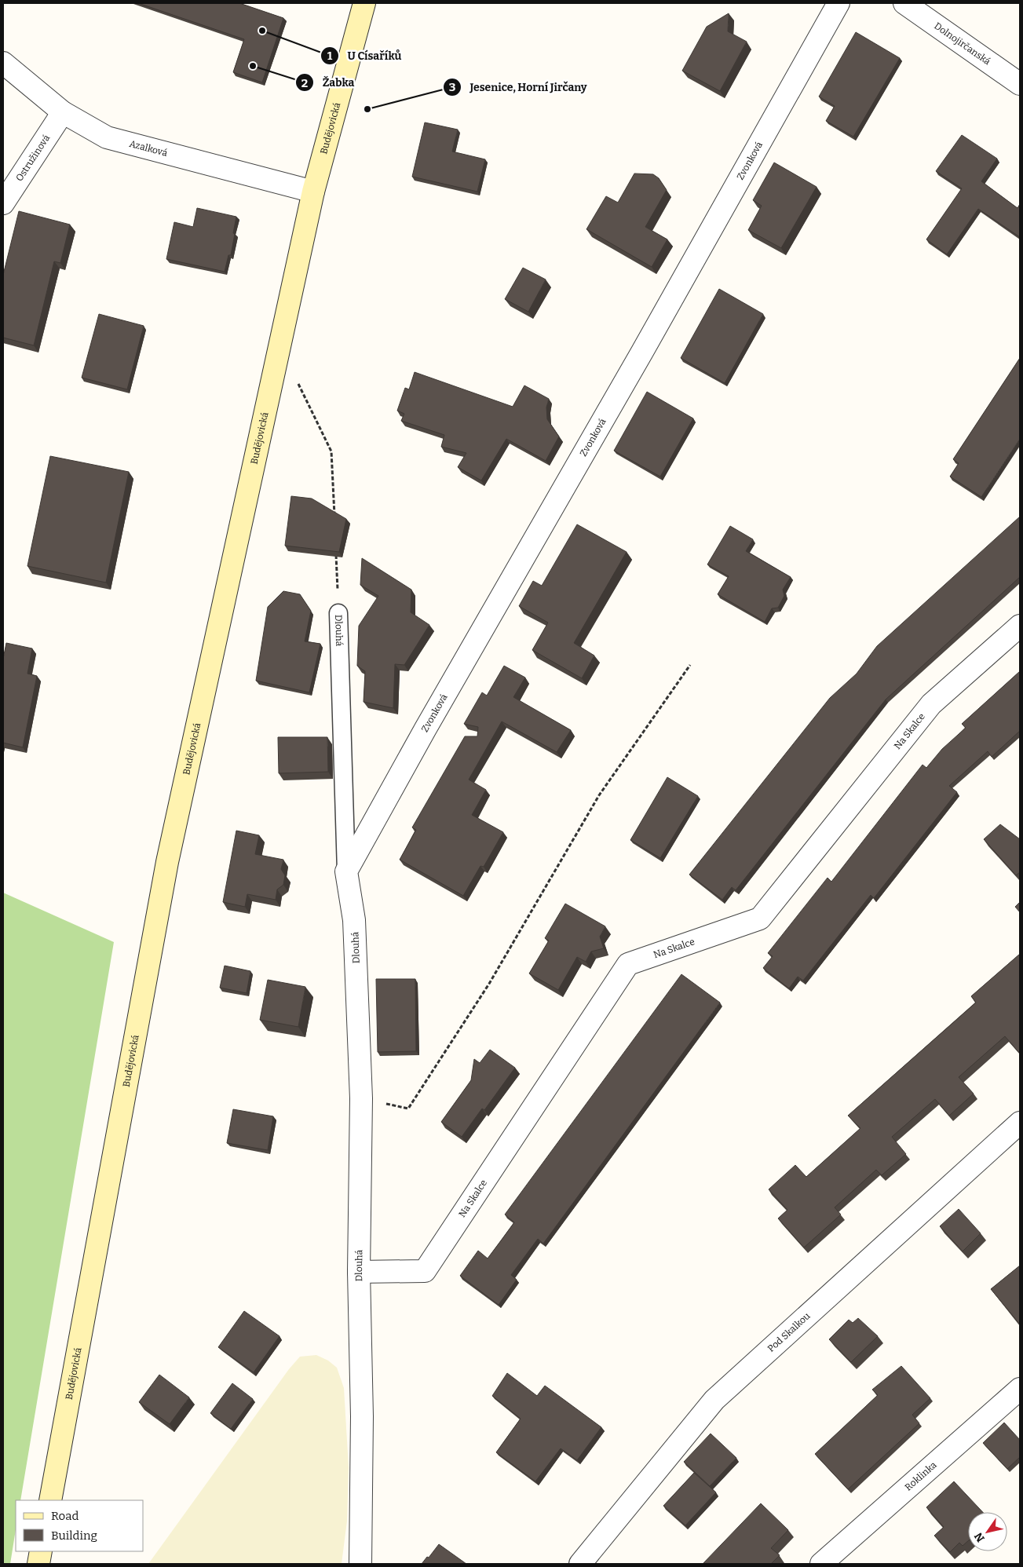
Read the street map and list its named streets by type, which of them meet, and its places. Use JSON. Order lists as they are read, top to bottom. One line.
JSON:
{"streets":{"main road":["Budějovická"],"street":["Dolnojirčanská","Azalková","Ostružinová","Zvonková","Dlouhá","Na Skalce","Pod Skalkou","Roklinka"]},"crossings":[["Budějovická","Azalková"],["Azalková","Ostružinová"],["Zvonková","Dlouhá"],["Dlouhá","Na Skalce"]],"places":["U Císaříků","Žabka","Jesenice, Horní Jirčany"],"legend":["Road","Building"],"north":"bottom left"}
